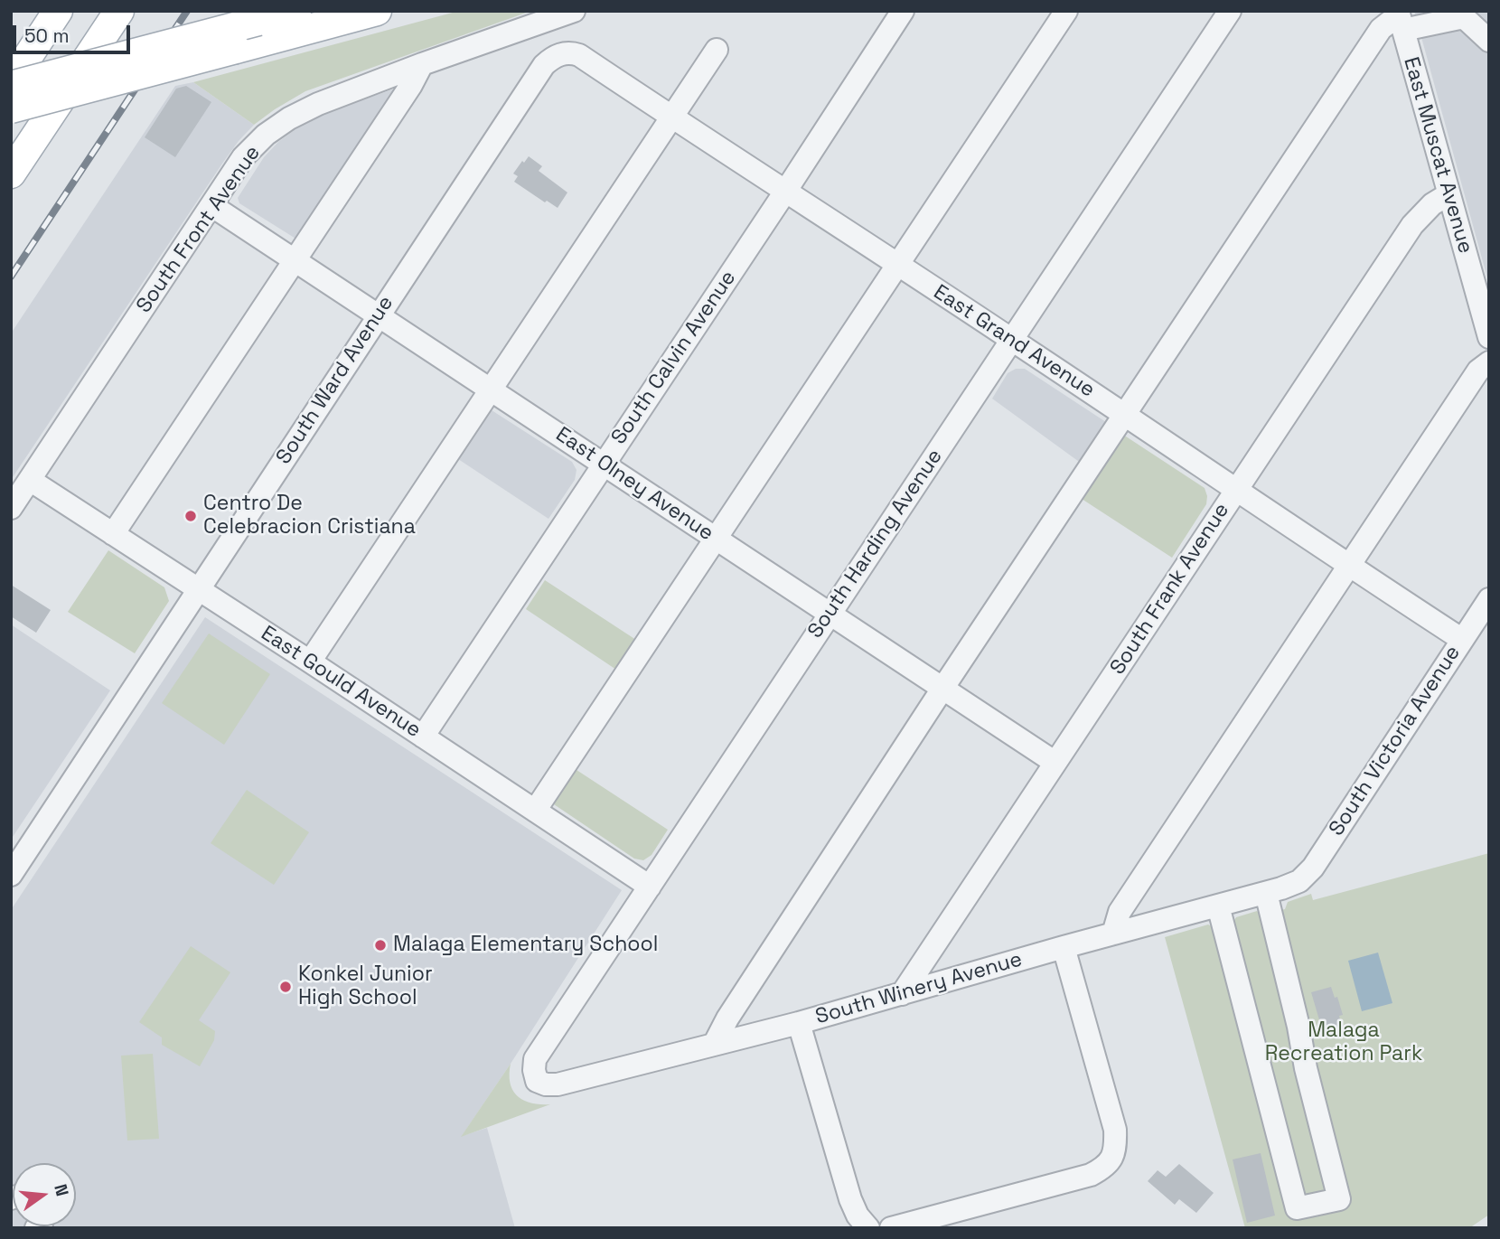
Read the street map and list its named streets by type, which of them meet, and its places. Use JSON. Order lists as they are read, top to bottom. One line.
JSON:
{"streets":{"street":["East Muscat Avenue","South Front Avenue","East Grand Avenue","South Calvin Avenue","South Ward Avenue","East Olney Avenue","South Harding Avenue","South Frank Avenue","East Gould Avenue","South Victoria Avenue","South Winery Avenue"]},"crossings":[["East Muscat Avenue","South Frank Avenue"],["South Front Avenue","East Olney Avenue"],["South Front Avenue","East Gould Avenue"],["East Grand Avenue","South Calvin Avenue"],["East Grand Avenue","South Ward Avenue"],["East Grand Avenue","South Harding Avenue"],["East Grand Avenue","South Frank Avenue"],["East Grand Avenue","South Victoria Avenue"],["South Calvin Avenue","East Olney Avenue"],["South Calvin Avenue","East Gould Avenue"],["South Ward Avenue","East Olney Avenue"],["South Ward Avenue","East Gould Avenue"],["East Olney Avenue","South Harding Avenue"],["East Olney Avenue","South Frank Avenue"],["South Harding Avenue","East Gould Avenue"],["South Harding Avenue","South Winery Avenue"],["South Frank Avenue","South Winery Avenue"],["South Victoria Avenue","South Winery Avenue"]],"parks":["Malaga Recreation Park"],"places":["Centro De Celebracion Cristiana","Malaga Elementary School","Konkel Junior High School"],"scale_bar":"50 m","north":"right"}
